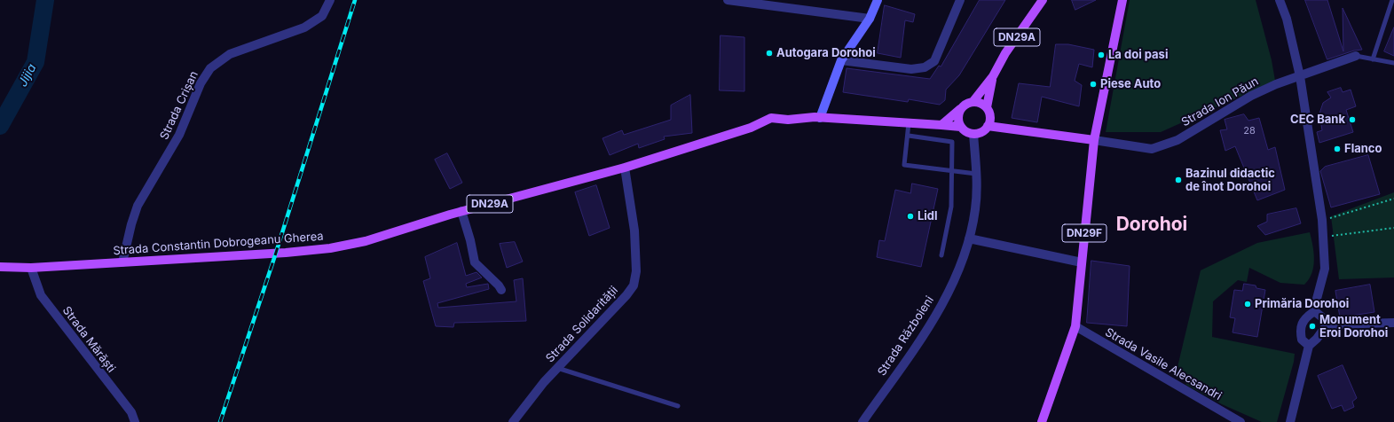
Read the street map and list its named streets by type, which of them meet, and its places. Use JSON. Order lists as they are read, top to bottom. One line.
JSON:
{"streets":{"main road":["DN29A","DN29F","Strada Constantin Dobrogeanu Gherea"],"street":["Strada Ion Păun","Strada Crișan","Strada Solidarității","Strada Războieni","Strada Mărăști","Strada Vasile Alecsandri"]},"crossings":[["DN29A","Strada Constantin Dobrogeanu Gherea"],["DN29A","Strada Războieni"],["DN29A","Strada Mărăști"],["Strada Ion Păun","DN29F"],["Strada Crișan","Strada Constantin Dobrogeanu Gherea"],["DN29F","Strada Vasile Alecsandri"],["Strada Constantin Dobrogeanu Gherea","Strada Solidarității"],["Strada Constantin Dobrogeanu Gherea","Strada Războieni"],["Strada Constantin Dobrogeanu Gherea","Strada Mărăști"]],"districts":["Dorohoi"],"water":["Jijia"],"places":["Autogara Dorohoi","La doi pasi","Piese Auto","CEC Bank","Flanco","Bazinul didactic de înot Dorohoi","Lidl","Primăria Dorohoi","Monument Eroi Dorohoi"],"house_numbers":["28"]}
